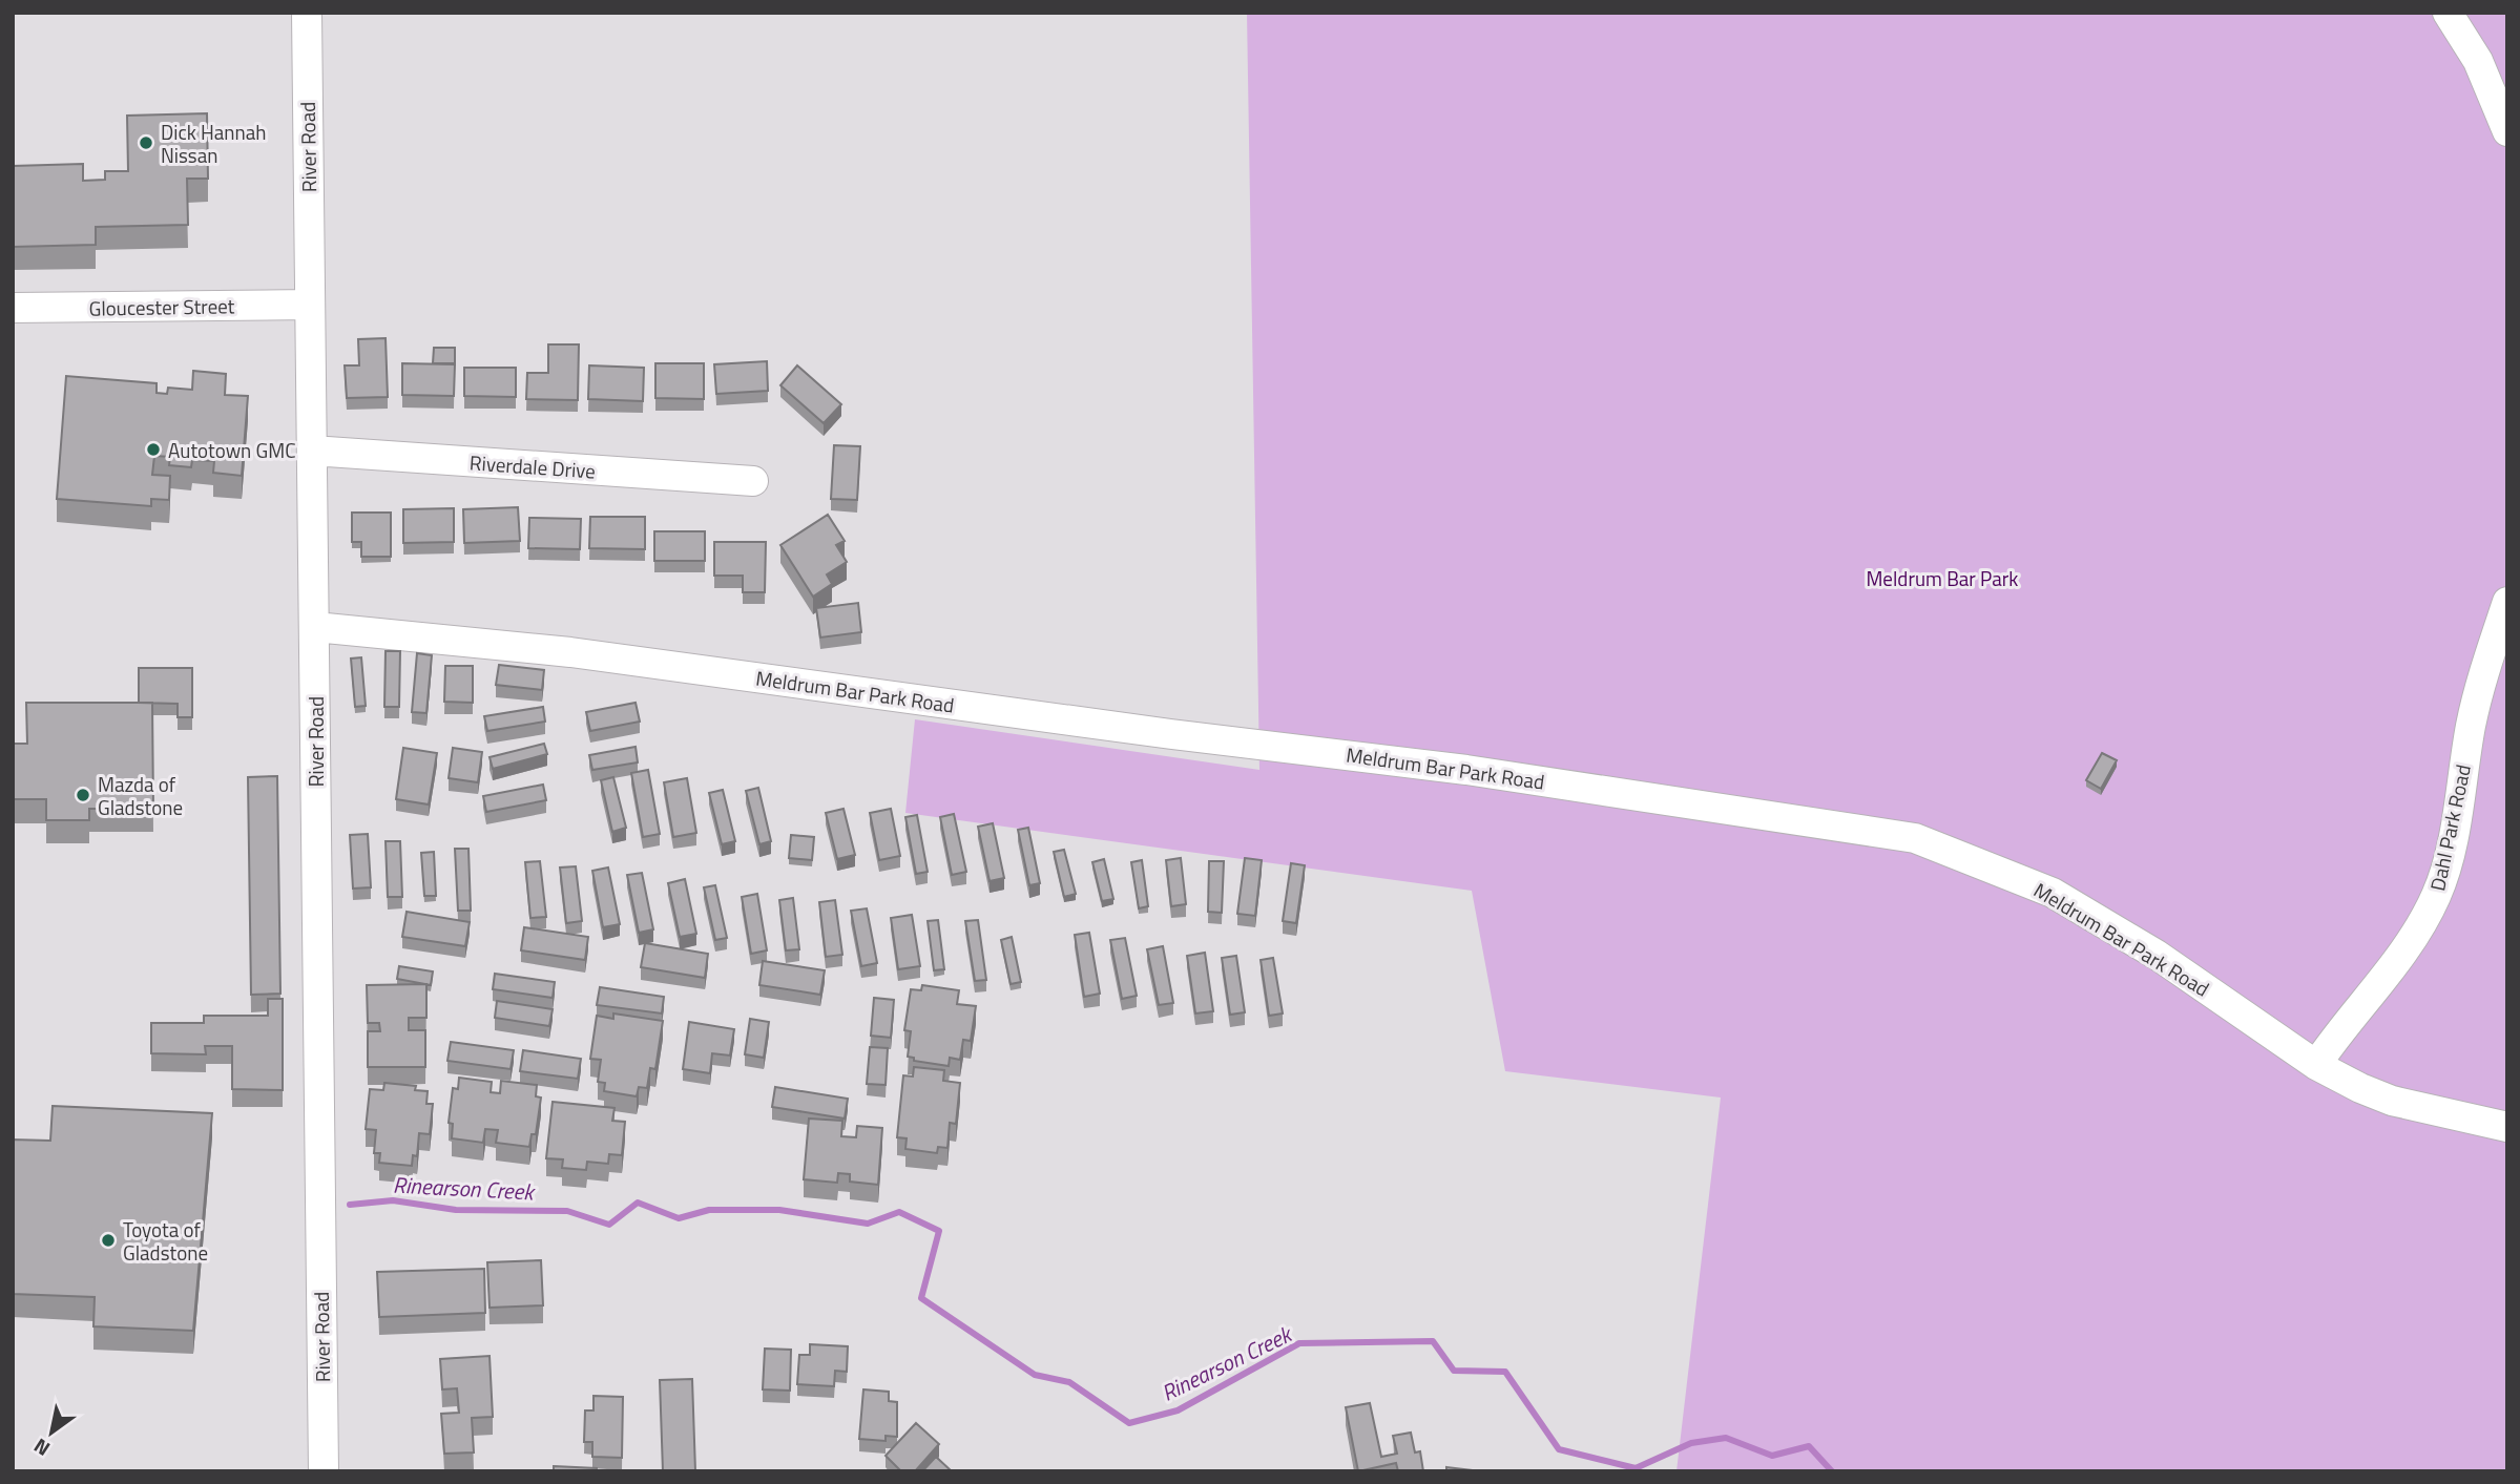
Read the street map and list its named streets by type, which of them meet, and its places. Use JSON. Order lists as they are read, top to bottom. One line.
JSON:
{"streets":{"street":["River Road","Gloucester Street","Riverdale Drive","Meldrum Bar Park Road","Dahl Park Road"]},"crossings":[["River Road","Gloucester Street"],["River Road","Riverdale Drive"],["River Road","Meldrum Bar Park Road"],["Meldrum Bar Park Road","Dahl Park Road"]],"water":["Rinearson Creek"],"parks":["Meldrum Bar Park"],"places":["Dick Hannah Nissan","Autotown GMC","Mazda of Gladstone","Toyota of Gladstone"],"north":"bottom left"}
